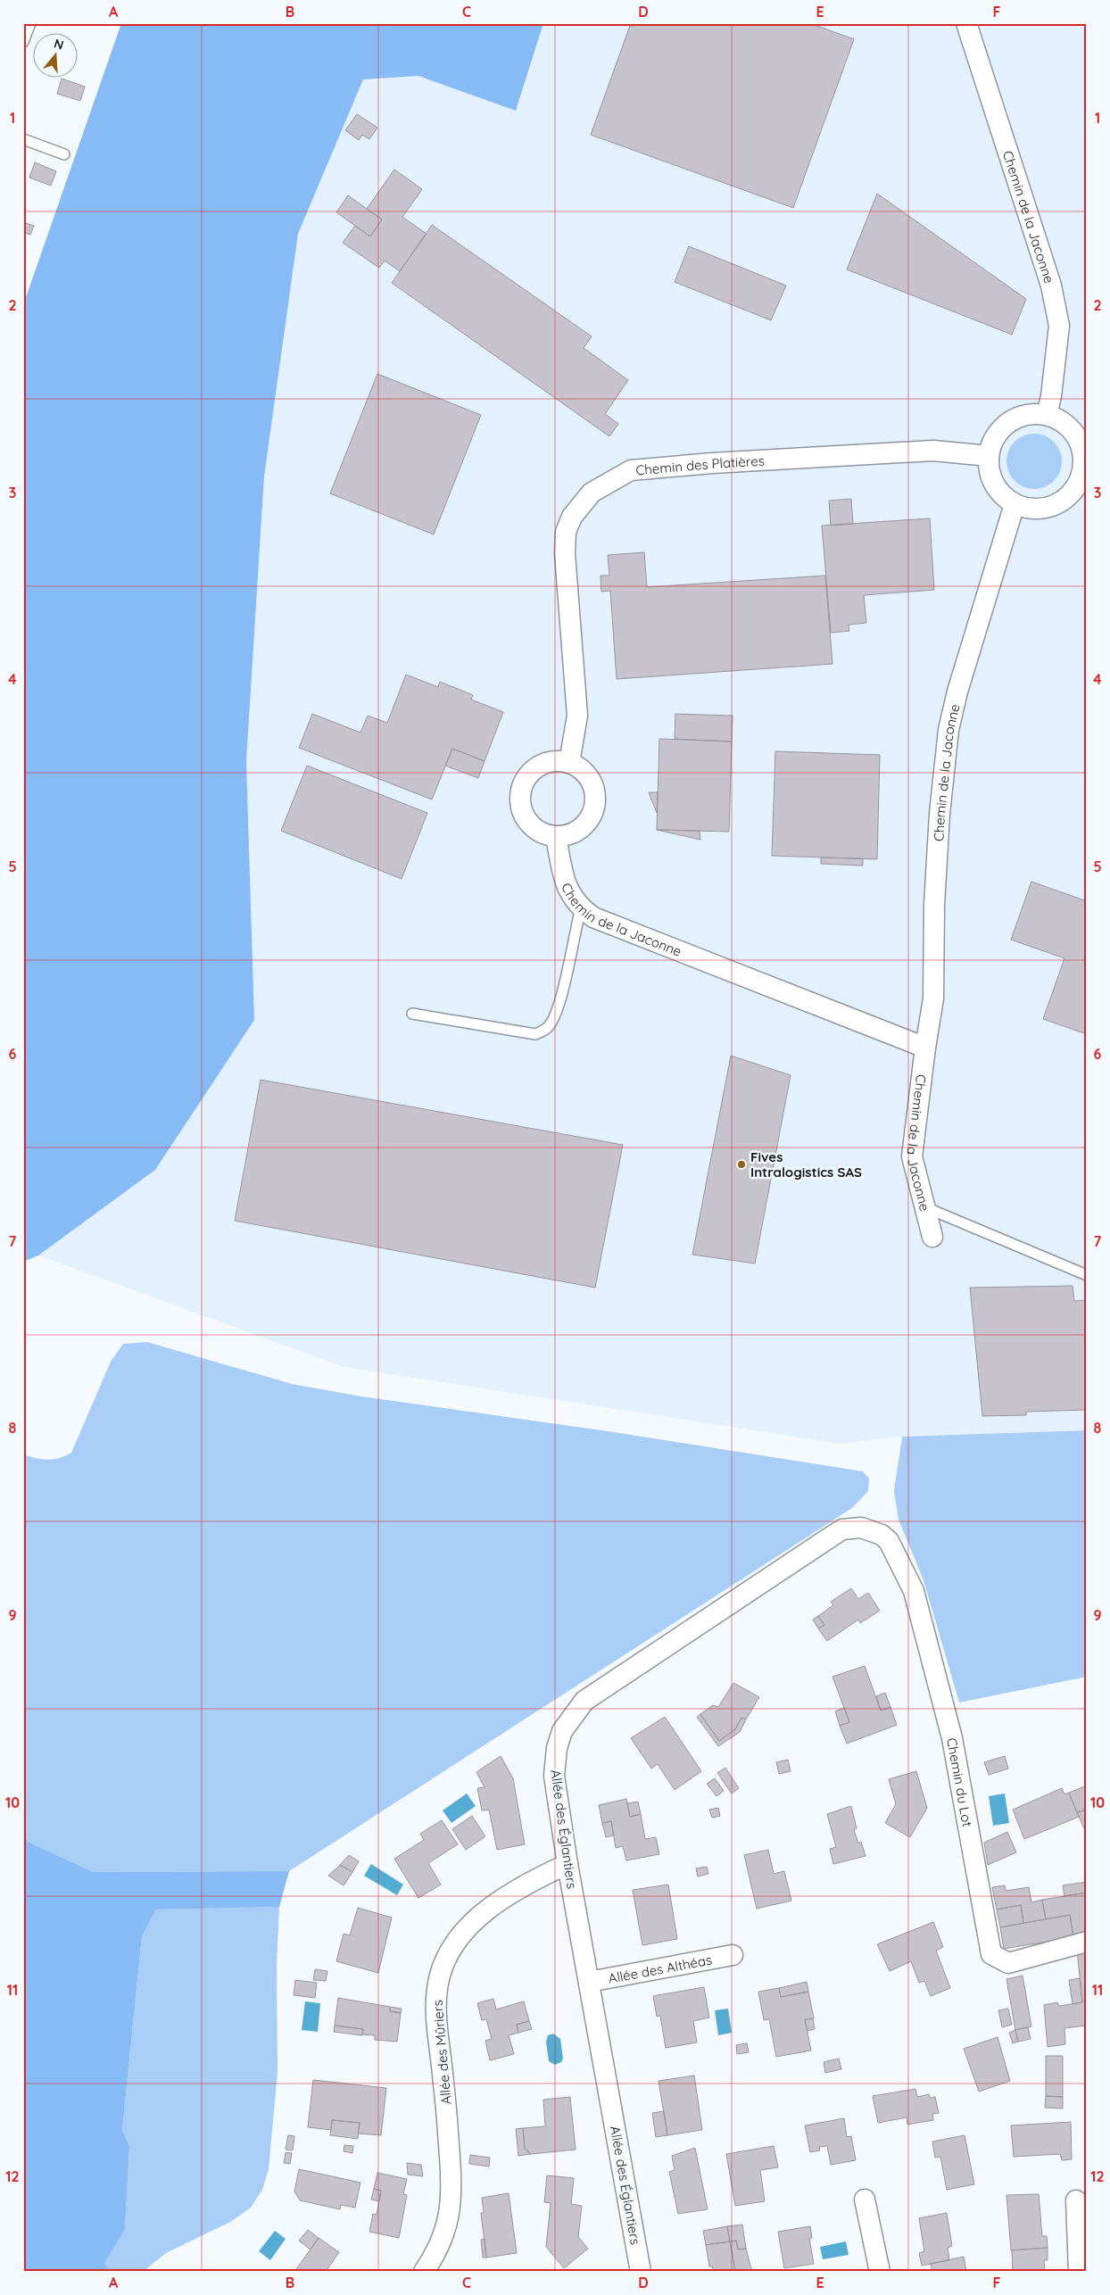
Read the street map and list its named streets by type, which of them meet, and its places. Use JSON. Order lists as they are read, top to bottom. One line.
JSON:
{"streets":{"street":["Chemin de la Jaconne","Chemin des Platières","Chemin du Lot","Allée des Églantiers","Allée des Althéas","Allée des Mûriers"]},"crossings":[["Chemin de la Jaconne","Chemin des Platières"],["Chemin du Lot","Allée des Églantiers"],["Allée des Églantiers","Allée des Althéas"],["Allée des Églantiers","Allée des Mûriers"]],"places":["Fives Intralogistics SAS"],"north":"top","grid":{"columns":["A","B","C","D","E","F"],"rows":["1","2","3","4","5","6","7","8","9","10","11","12"]}}
